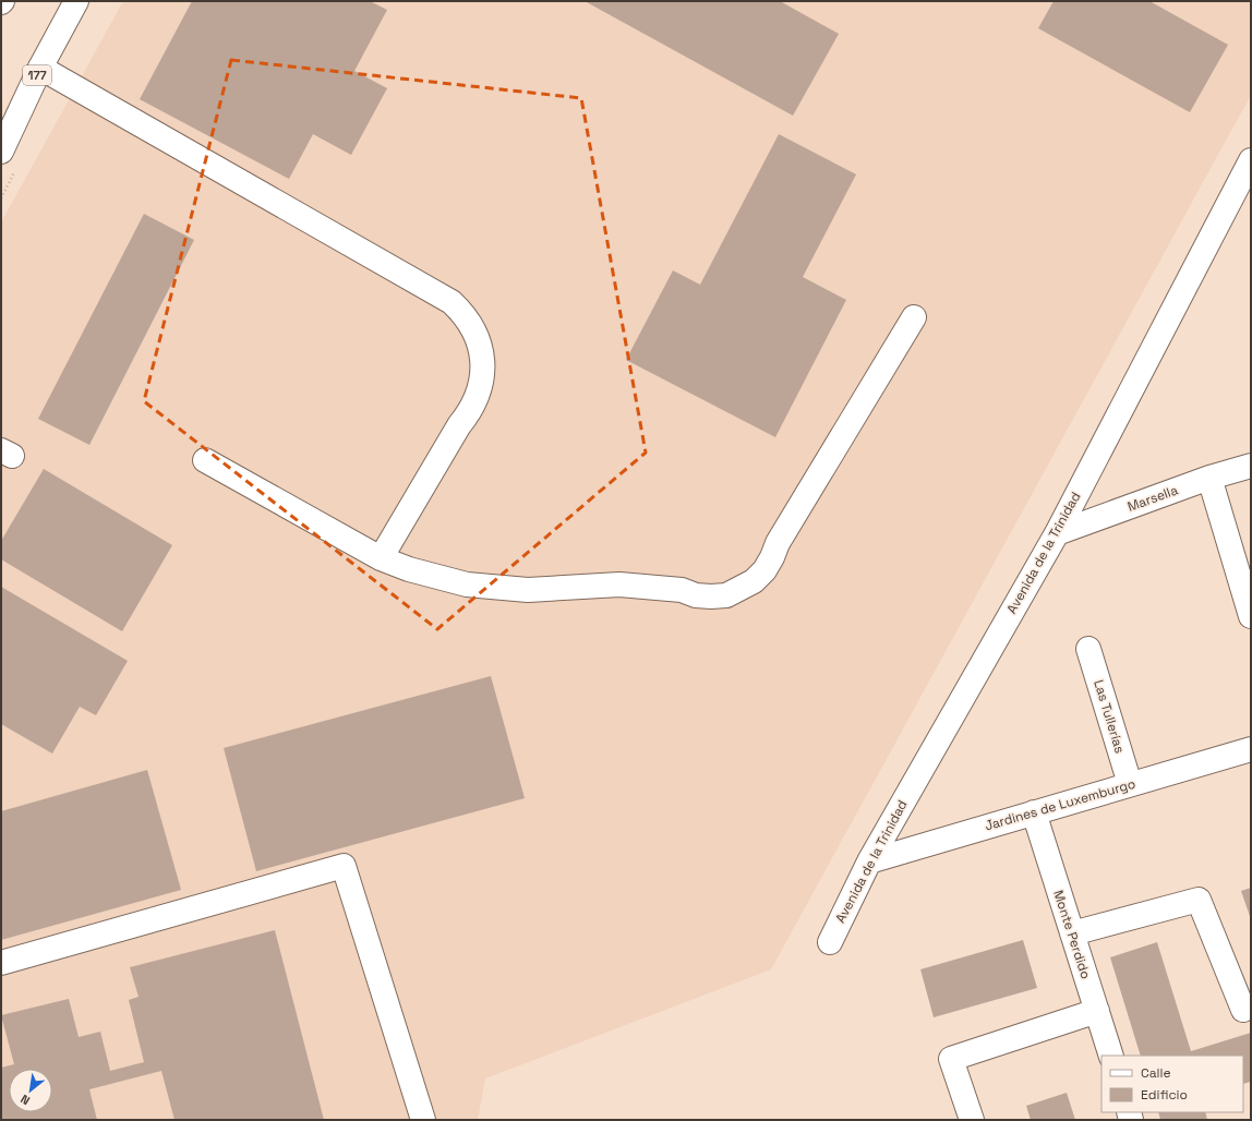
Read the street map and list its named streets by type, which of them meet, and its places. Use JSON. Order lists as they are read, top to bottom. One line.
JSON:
{"streets":{"street":["177","Marsella","Avenida de la Trinidad","Las Tullerías","Jardines de Luxemburgo","Monte Perdido"]},"crossings":[["Marsella","Avenida de la Trinidad"],["Avenida de la Trinidad","Jardines de Luxemburgo"],["Las Tullerías","Jardines de Luxemburgo"],["Jardines de Luxemburgo","Monte Perdido"]],"legend":["Calle","Edificio"],"north":"bottom left"}
